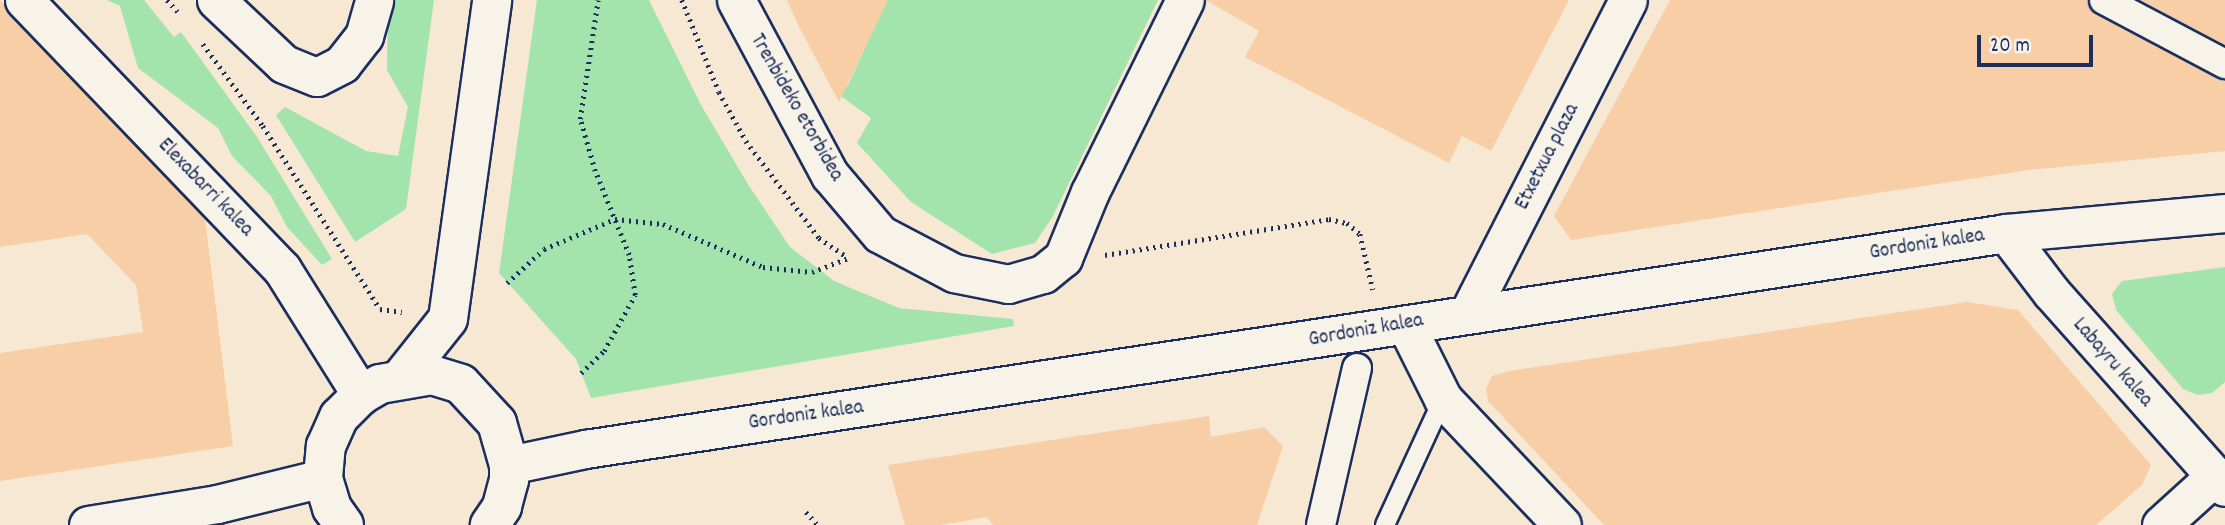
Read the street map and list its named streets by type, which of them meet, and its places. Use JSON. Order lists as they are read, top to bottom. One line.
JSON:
{"streets":{"street":["Trenbideko etorbidea","Etxetxua plaza","Elexabarri kalea","Gordoniz kalea","Labayru kalea"]},"crossings":[["Etxetxua plaza","Gordoniz kalea"],["Gordoniz kalea","Labayru kalea"]],"scale_bar":"20 m"}
